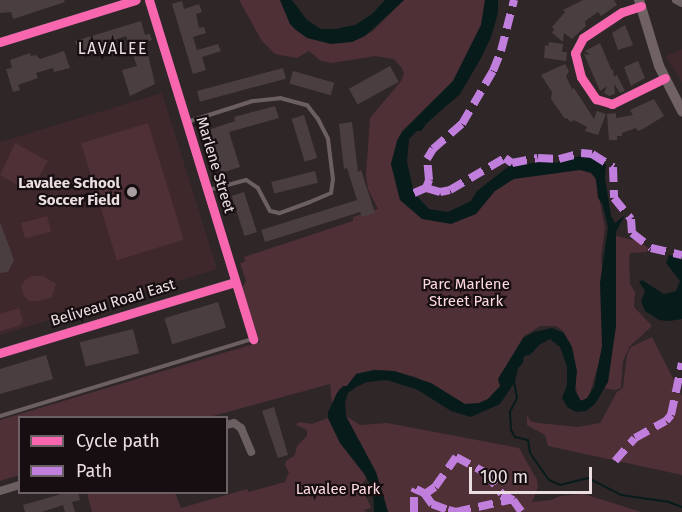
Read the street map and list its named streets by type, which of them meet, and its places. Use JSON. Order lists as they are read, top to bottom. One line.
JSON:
{"streets":{"street":["Marlene Street","Beliveau Road East"]},"crossings":[["Marlene Street","Beliveau Road East"]],"districts":["LAVALEE"],"parks":["Parc Marlene Street Park","Lavalee Park"],"places":["Lavalee School Soccer Field"],"legend":["Cycle path","Path"],"scale_bar":"100 m"}
